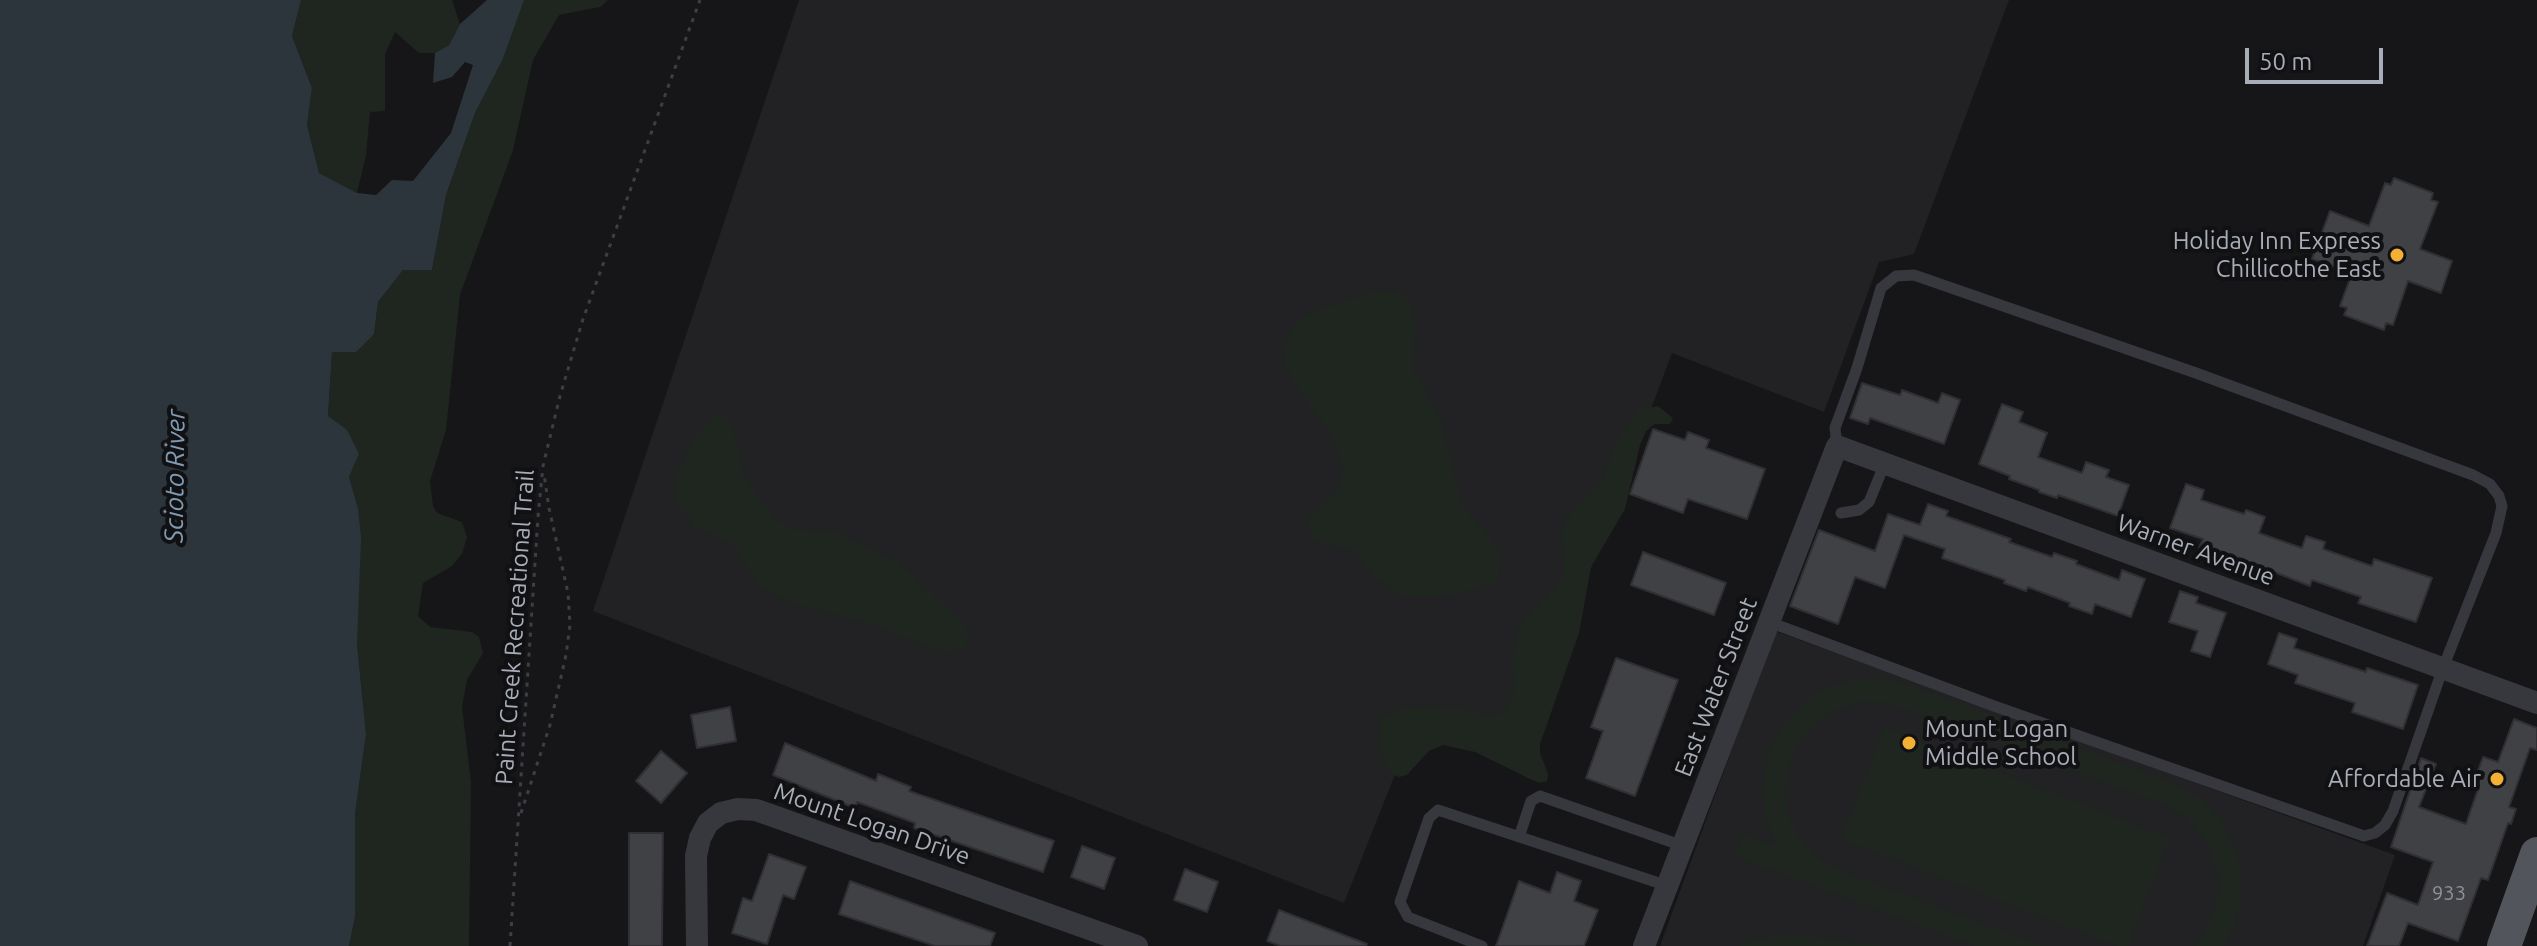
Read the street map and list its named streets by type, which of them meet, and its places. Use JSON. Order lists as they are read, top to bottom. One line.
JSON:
{"streets":{"street":["Warner Avenue","East Water Street","Mount Logan Drive"],"path":["Paint Creek Recreational Trail"]},"crossings":[["Warner Avenue","East Water Street"]],"water":["Scioto River"],"places":["Holiday Inn Express Chillicothe East","Mount Logan Middle School","Affordable Air"],"house_numbers":["933"],"scale_bar":"50 m"}
